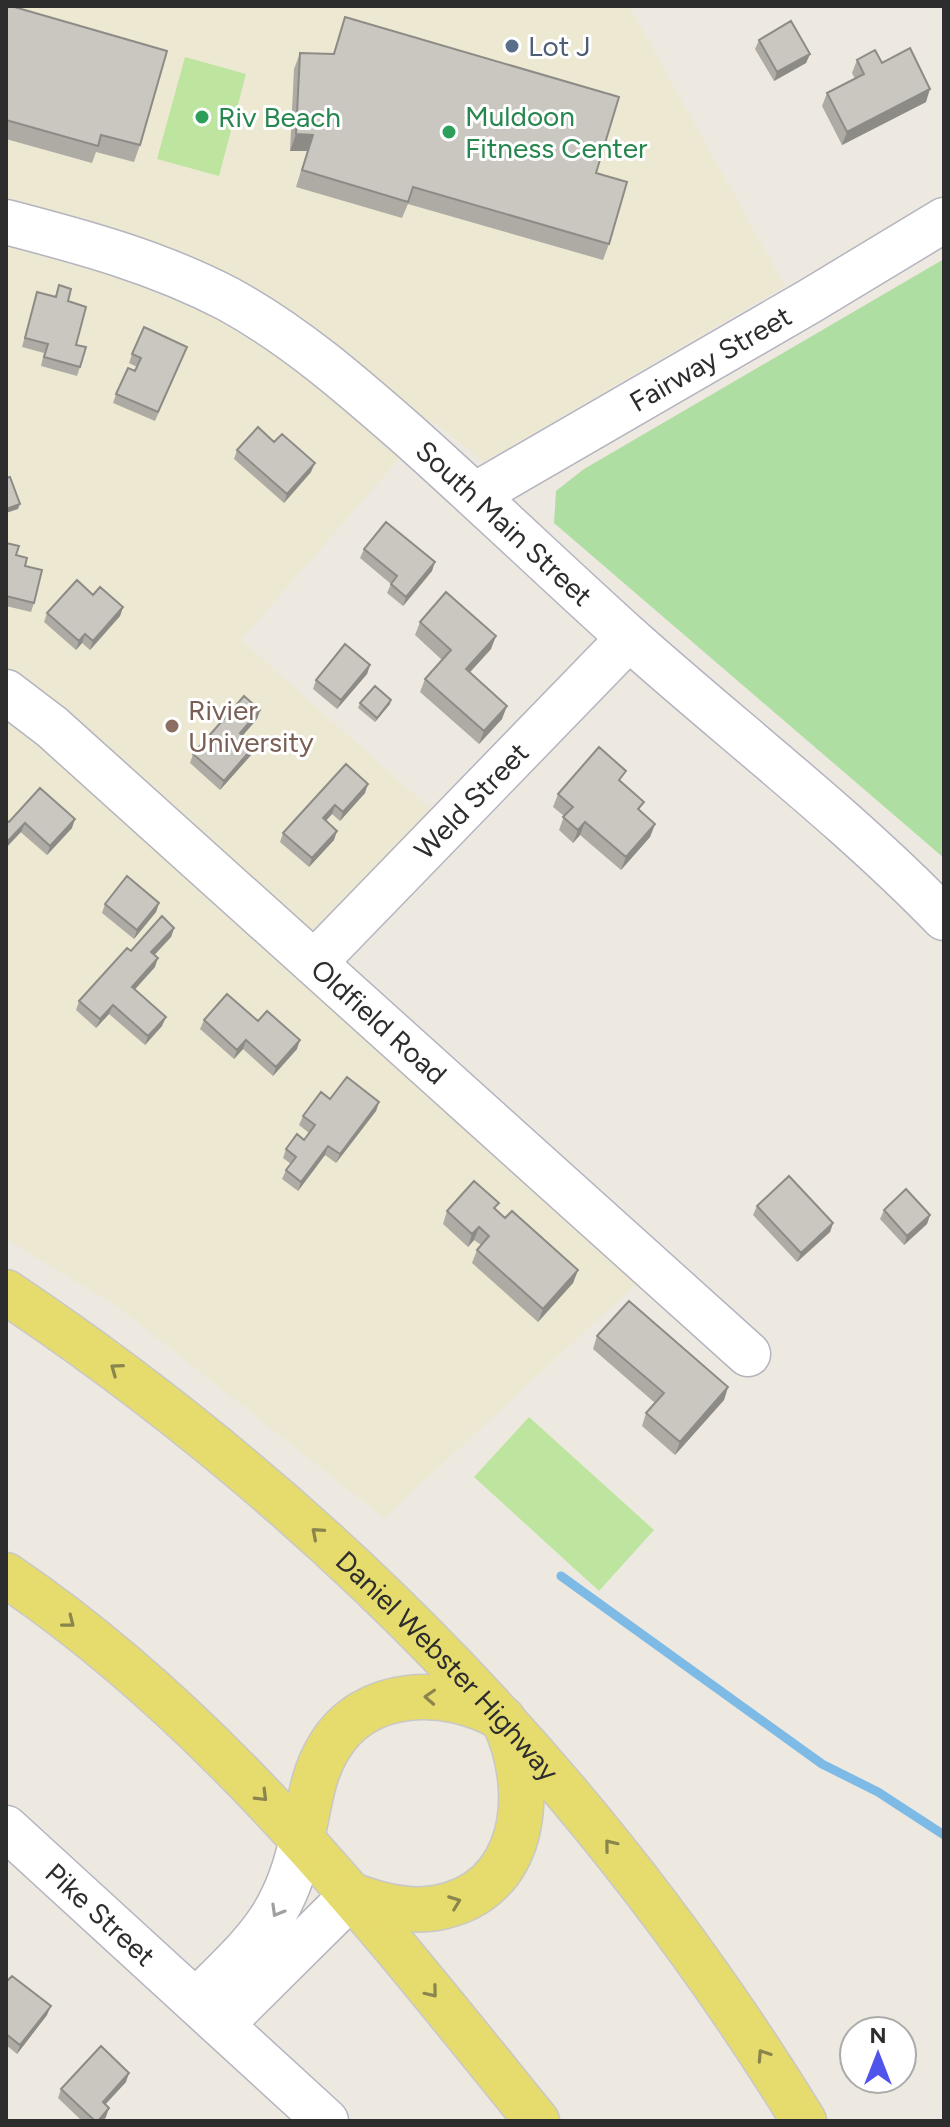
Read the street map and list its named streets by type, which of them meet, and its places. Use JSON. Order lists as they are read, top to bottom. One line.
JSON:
{"streets":{"main road":["Daniel Webster Highway"],"street":["Fairway Street","South Main Street","Weld Street","Oldfield Road","Pike Street"]},"crossings":[["Fairway Street","South Main Street"],["South Main Street","Weld Street"],["Weld Street","Oldfield Road"]],"places":["Lot J","Riv Beach","Muldoon Fitness Center","Rivier University"],"north":"top"}
